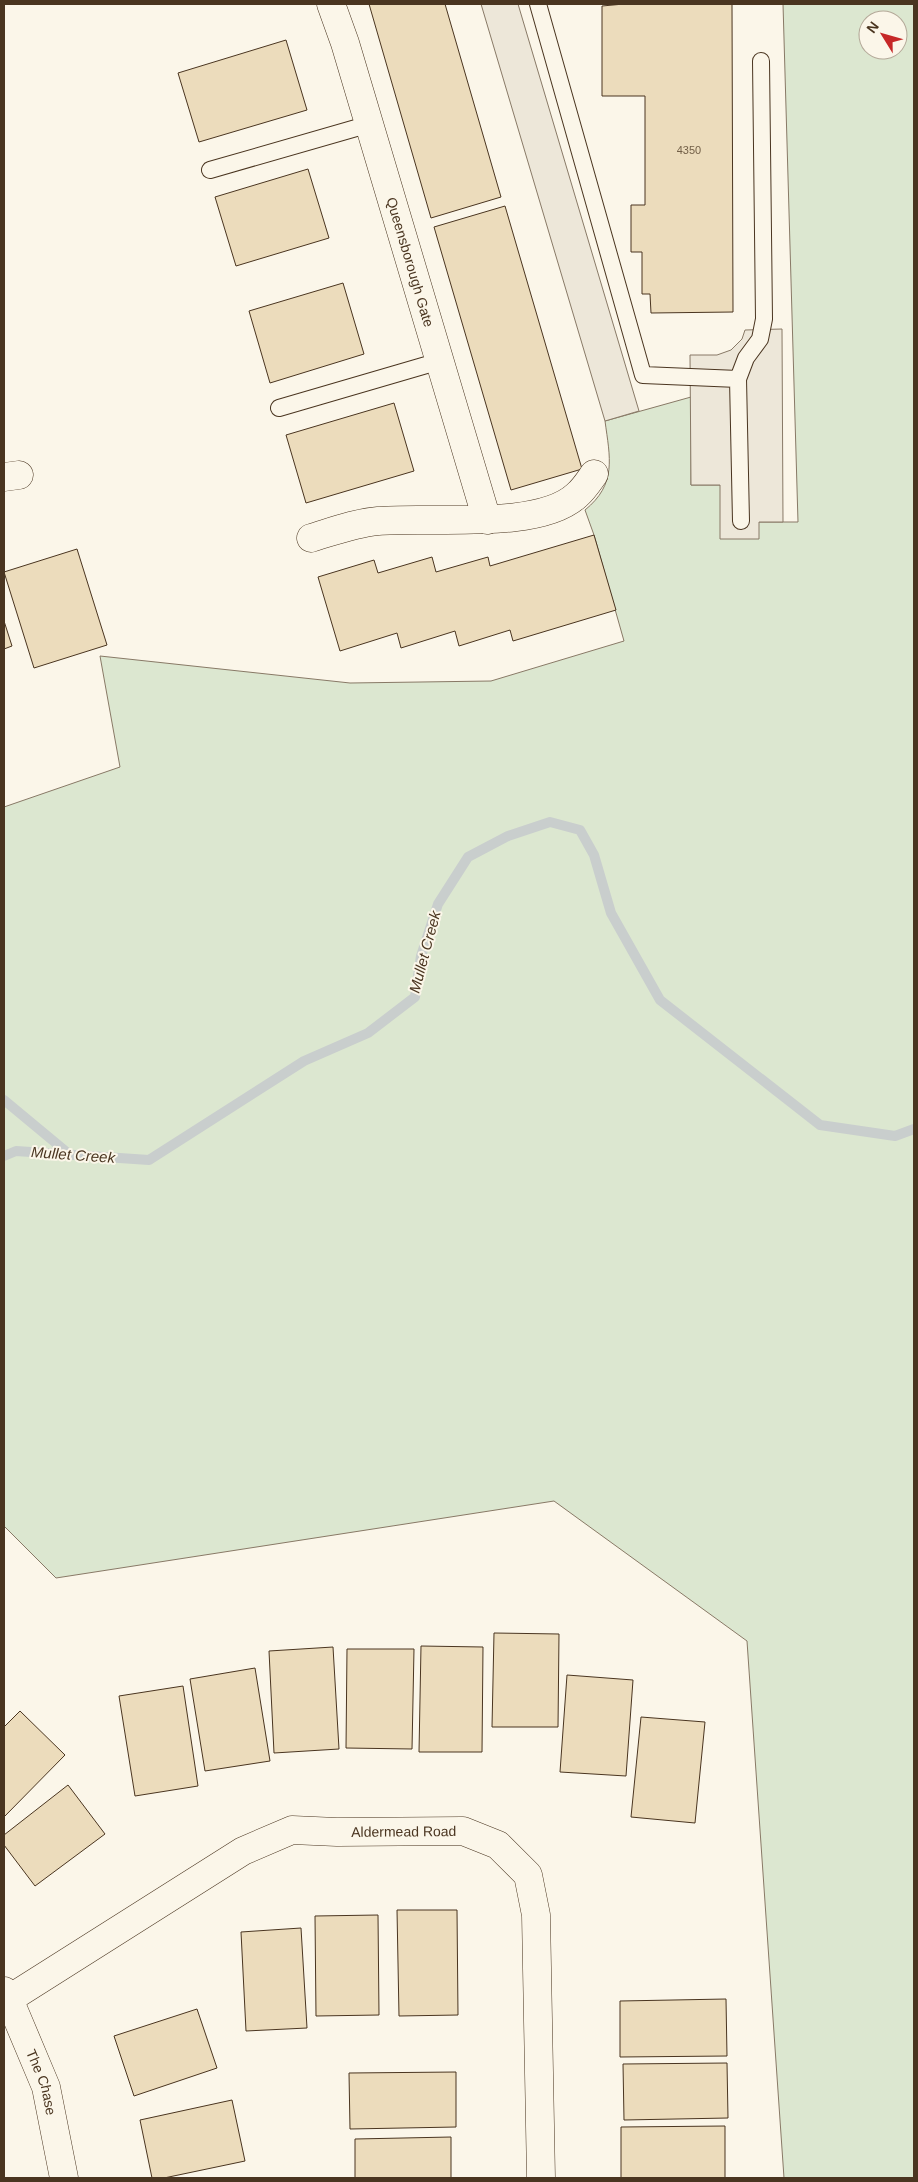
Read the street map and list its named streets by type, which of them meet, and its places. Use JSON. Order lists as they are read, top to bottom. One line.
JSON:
{"streets":{"street":["Queensborough Gate","Aldermead Road","The Chase"]},"crossings":[["Aldermead Road","The Chase"]],"water":["Mullet Creek"],"house_numbers":["4350"],"north":"top left"}
